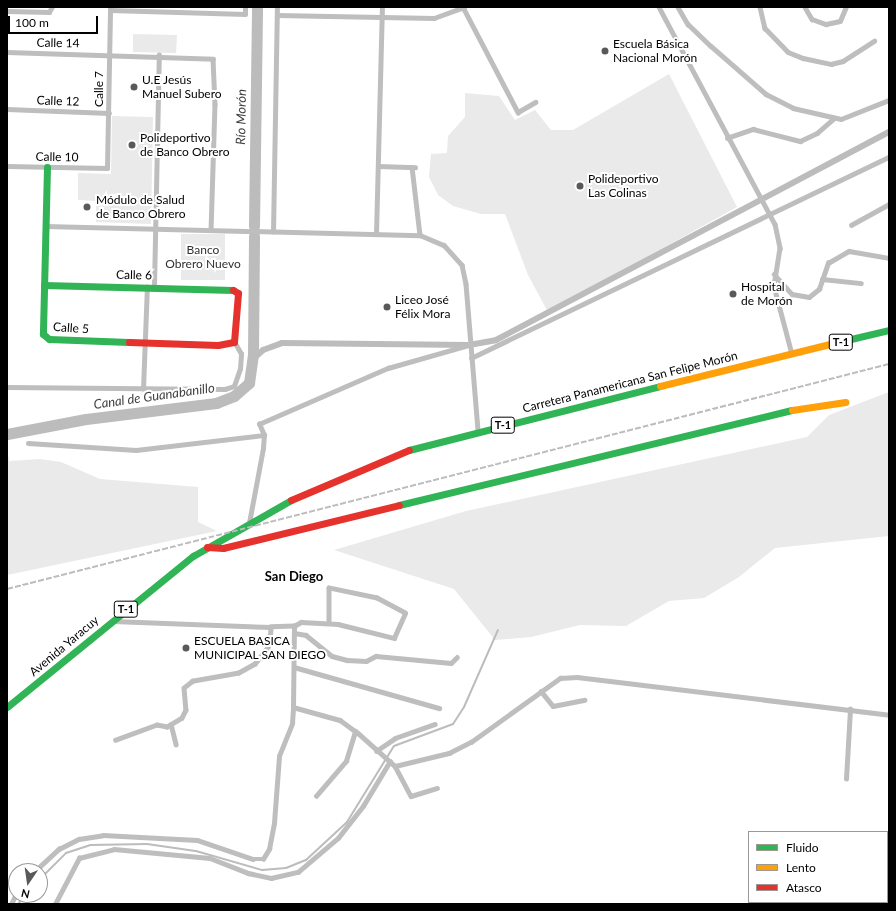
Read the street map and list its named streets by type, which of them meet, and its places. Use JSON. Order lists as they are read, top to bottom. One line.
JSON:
{"streets":{"street":["Calle 14","Calle 7","Calle 12","Calle 10","Calle 6","Calle 5","T-1","Carretera Panamericana San Felipe Morón","Avenida Yaracuy"]},"crossings":[["Calle 14","Calle 7"],["Calle 7","Calle 12"],["Calle 7","Calle 10"],["Calle 10","Calle 5"],["Calle 6","Calle 5"],["T-1","Avenida Yaracuy"],["Carretera Panamericana San Felipe Morón","Avenida Yaracuy"]],"districts":["San Diego"],"water":["Río Morón","Canal de Guanabanillo"],"parks":["Banco Obrero Nuevo"],"places":["Escuela Básica Nacional Morón","U.E Jesús Manuel Subero","Polideportivo de Banco Obrero","Polideportivo Las Colinas","Módulo de Salud de Banco Obrero","Hospital de Morón","Liceo José Félix Mora","ESCUELA BASICA MUNICIPAL SAN DIEGO"],"legend":["Fluido","Lento","Atasco"],"scale_bar":"100 m","north":"bottom"}
